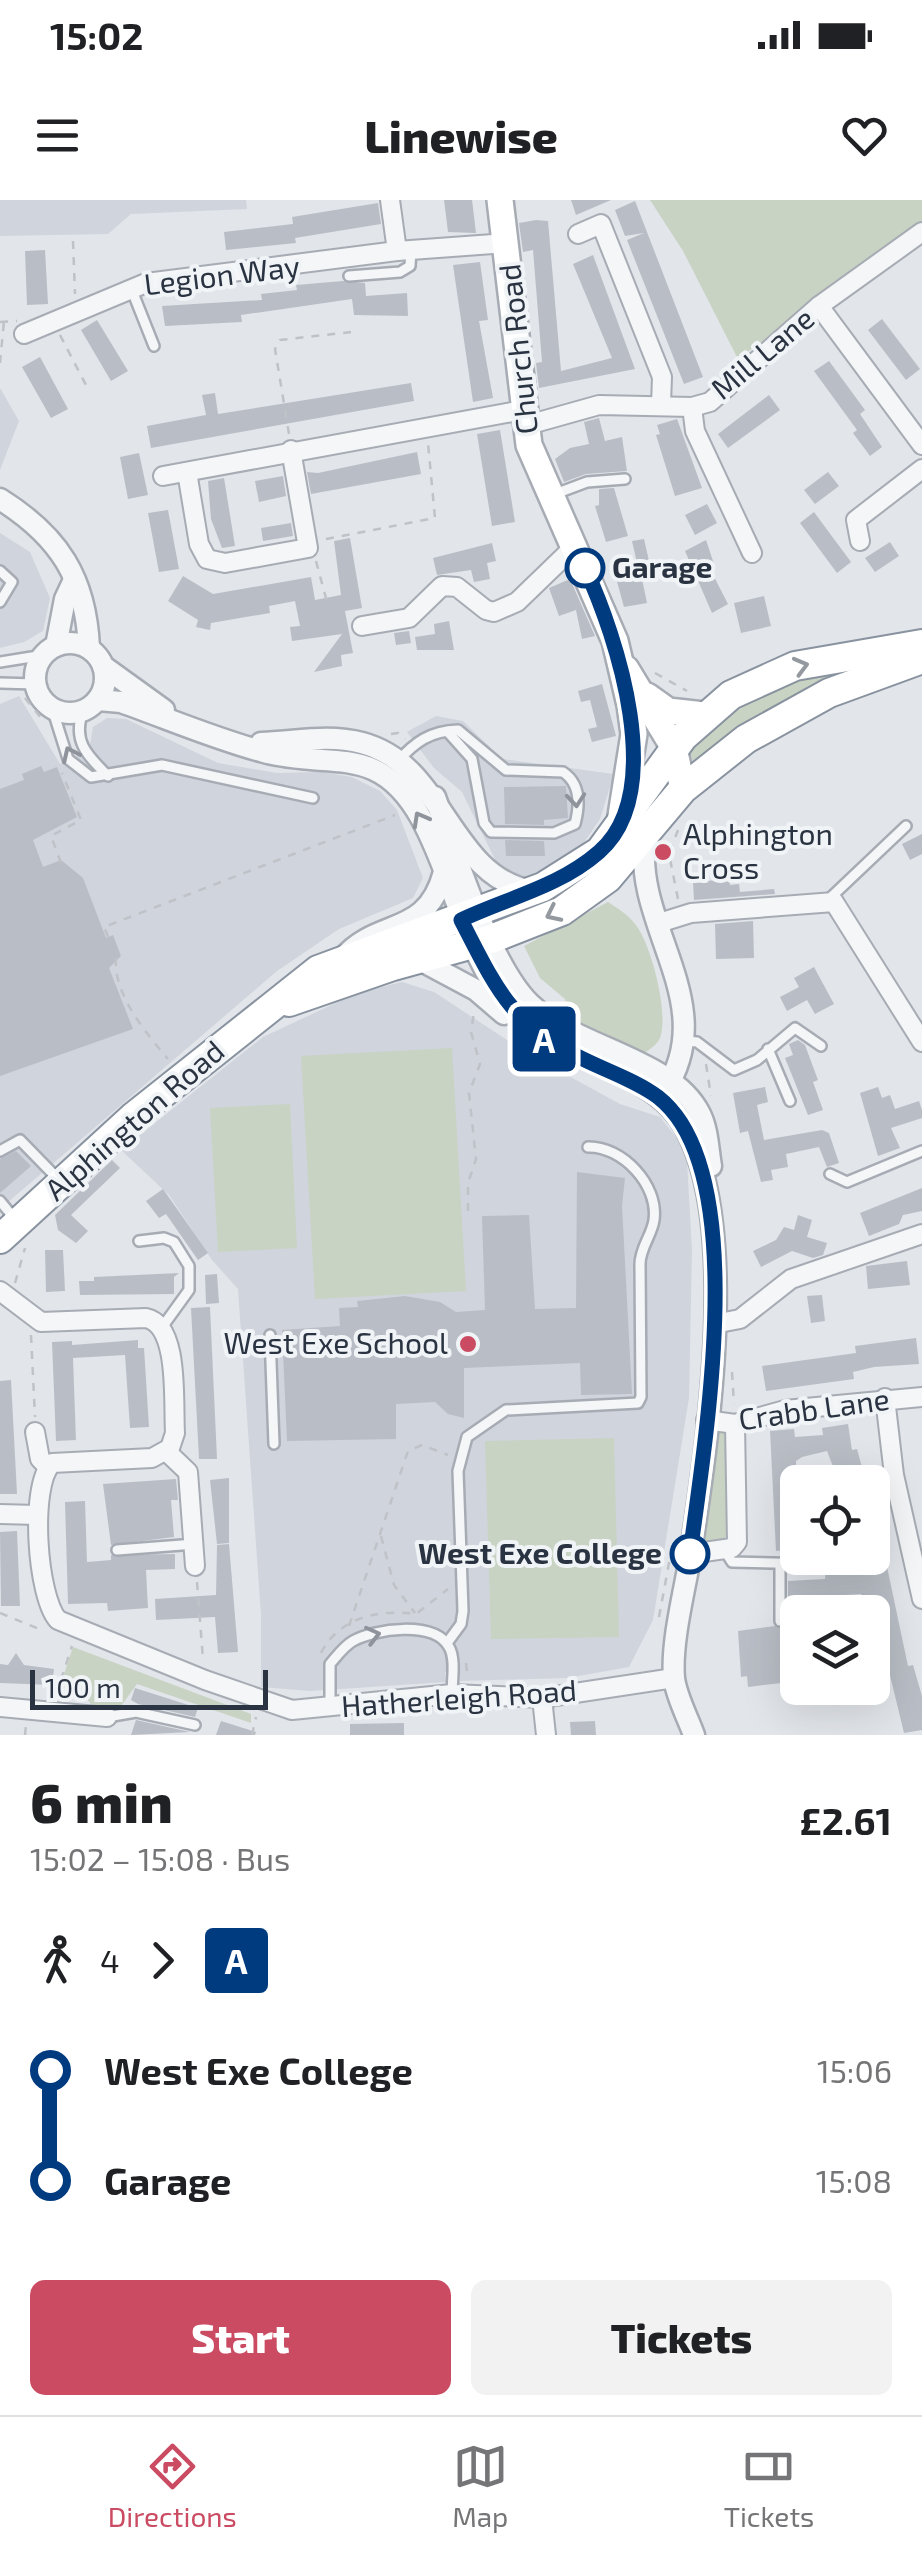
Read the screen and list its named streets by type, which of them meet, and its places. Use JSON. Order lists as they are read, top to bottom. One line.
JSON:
{"streets":{"highway":["Alphington Road"],"main road":["Church Road"],"street":["Legion Way","Mill Lane","Crabb Lane","Hatherleigh Road"]},"crossings":[["Legion Way","Church Road"],["Church Road","Mill Lane"],["Church Road","Alphington Road"]],"places":["Garage","Alphington Cross","West Exe School","West Exe College"],"lines":["bus line A"],"scale_bar":"100 m","page":{"status":"15:02","header":"Linewise","on_map":"A","scale":"100 m","heading":["6 min","15:02 – 15:08 · Bus","£2.61"],"legs":["4","A"],"list":[{"name":"West Exe College","value":"15:06"},{"name":"Garage","value":"15:08"}],"buttons":["Start","Tickets"],"tabs":["Directions","Map","Tickets"]}}
